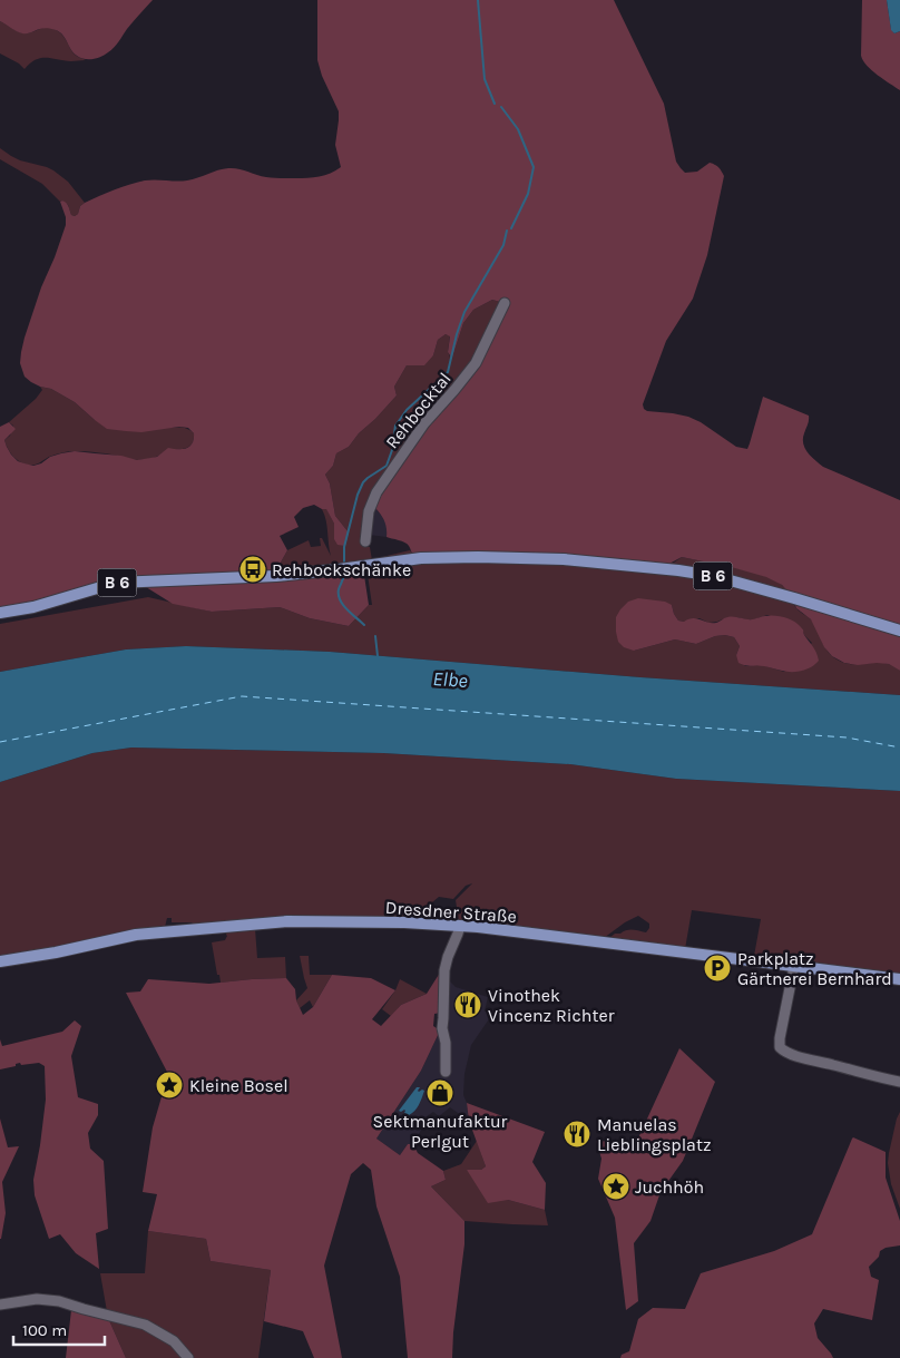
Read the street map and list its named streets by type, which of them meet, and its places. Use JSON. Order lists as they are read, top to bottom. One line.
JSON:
{"streets":{"main road":["B 6","Dresdner Straße"],"street":["Rehbocktal"]},"water":["Elbe"],"places":{"bus stop":["Rehbockschänke"],"parking":["Parkplatz Gärtnerei Bernhard"],"restaurant":["Vinothek Vincenz Richter","Manuelas Lieblingsplatz"],"place":["Kleine Bosel","Juchhöh"],"shop":["Sektmanufaktur Perlgut"]},"scale_bar":"100 m"}
